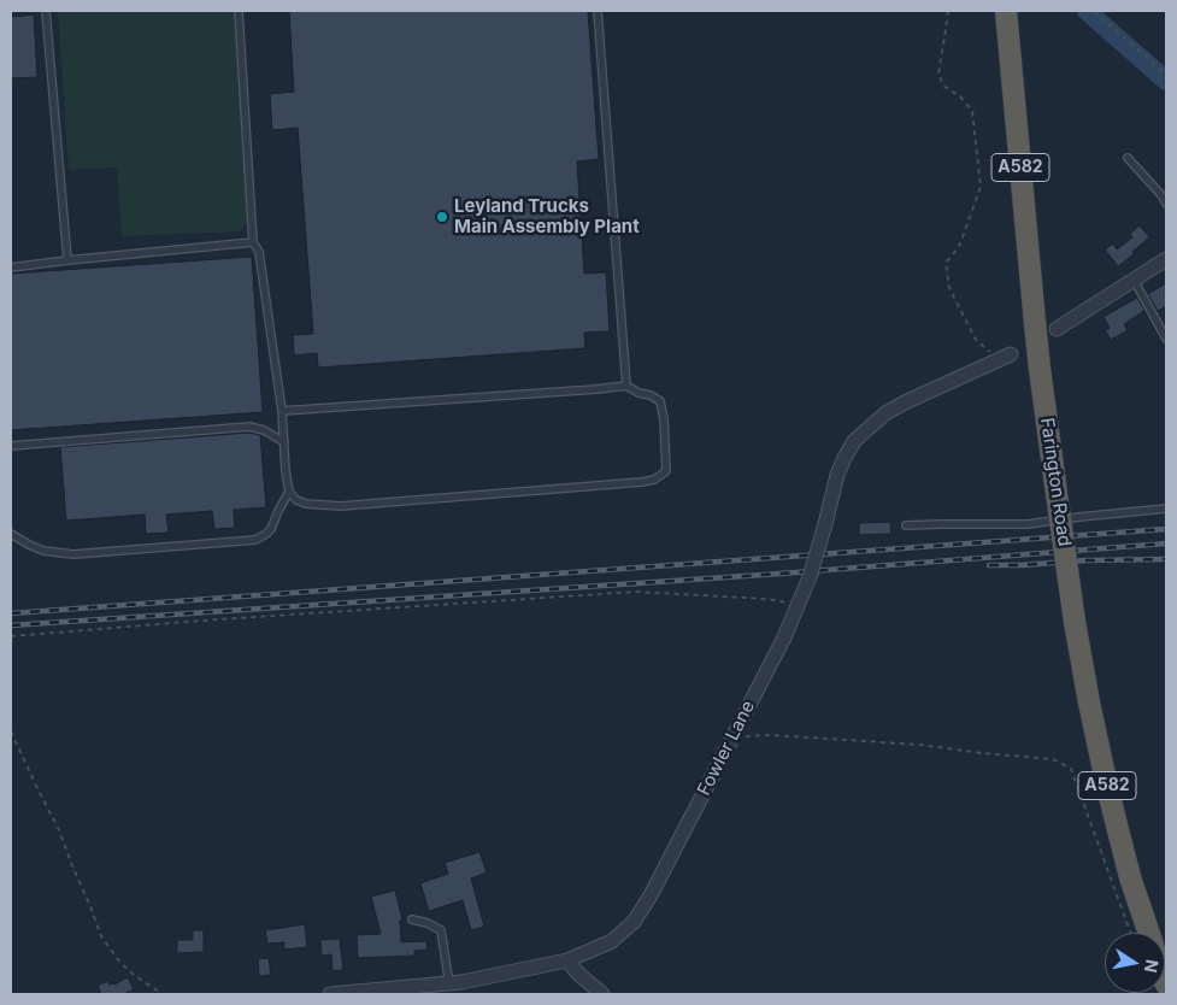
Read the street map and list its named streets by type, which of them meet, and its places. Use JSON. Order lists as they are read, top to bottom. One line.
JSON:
{"streets":{"highway":["A582","Farington Road"],"street":["Fowler Lane"]},"places":["Leyland Trucks Main Assembly Plant"],"north":"right"}
